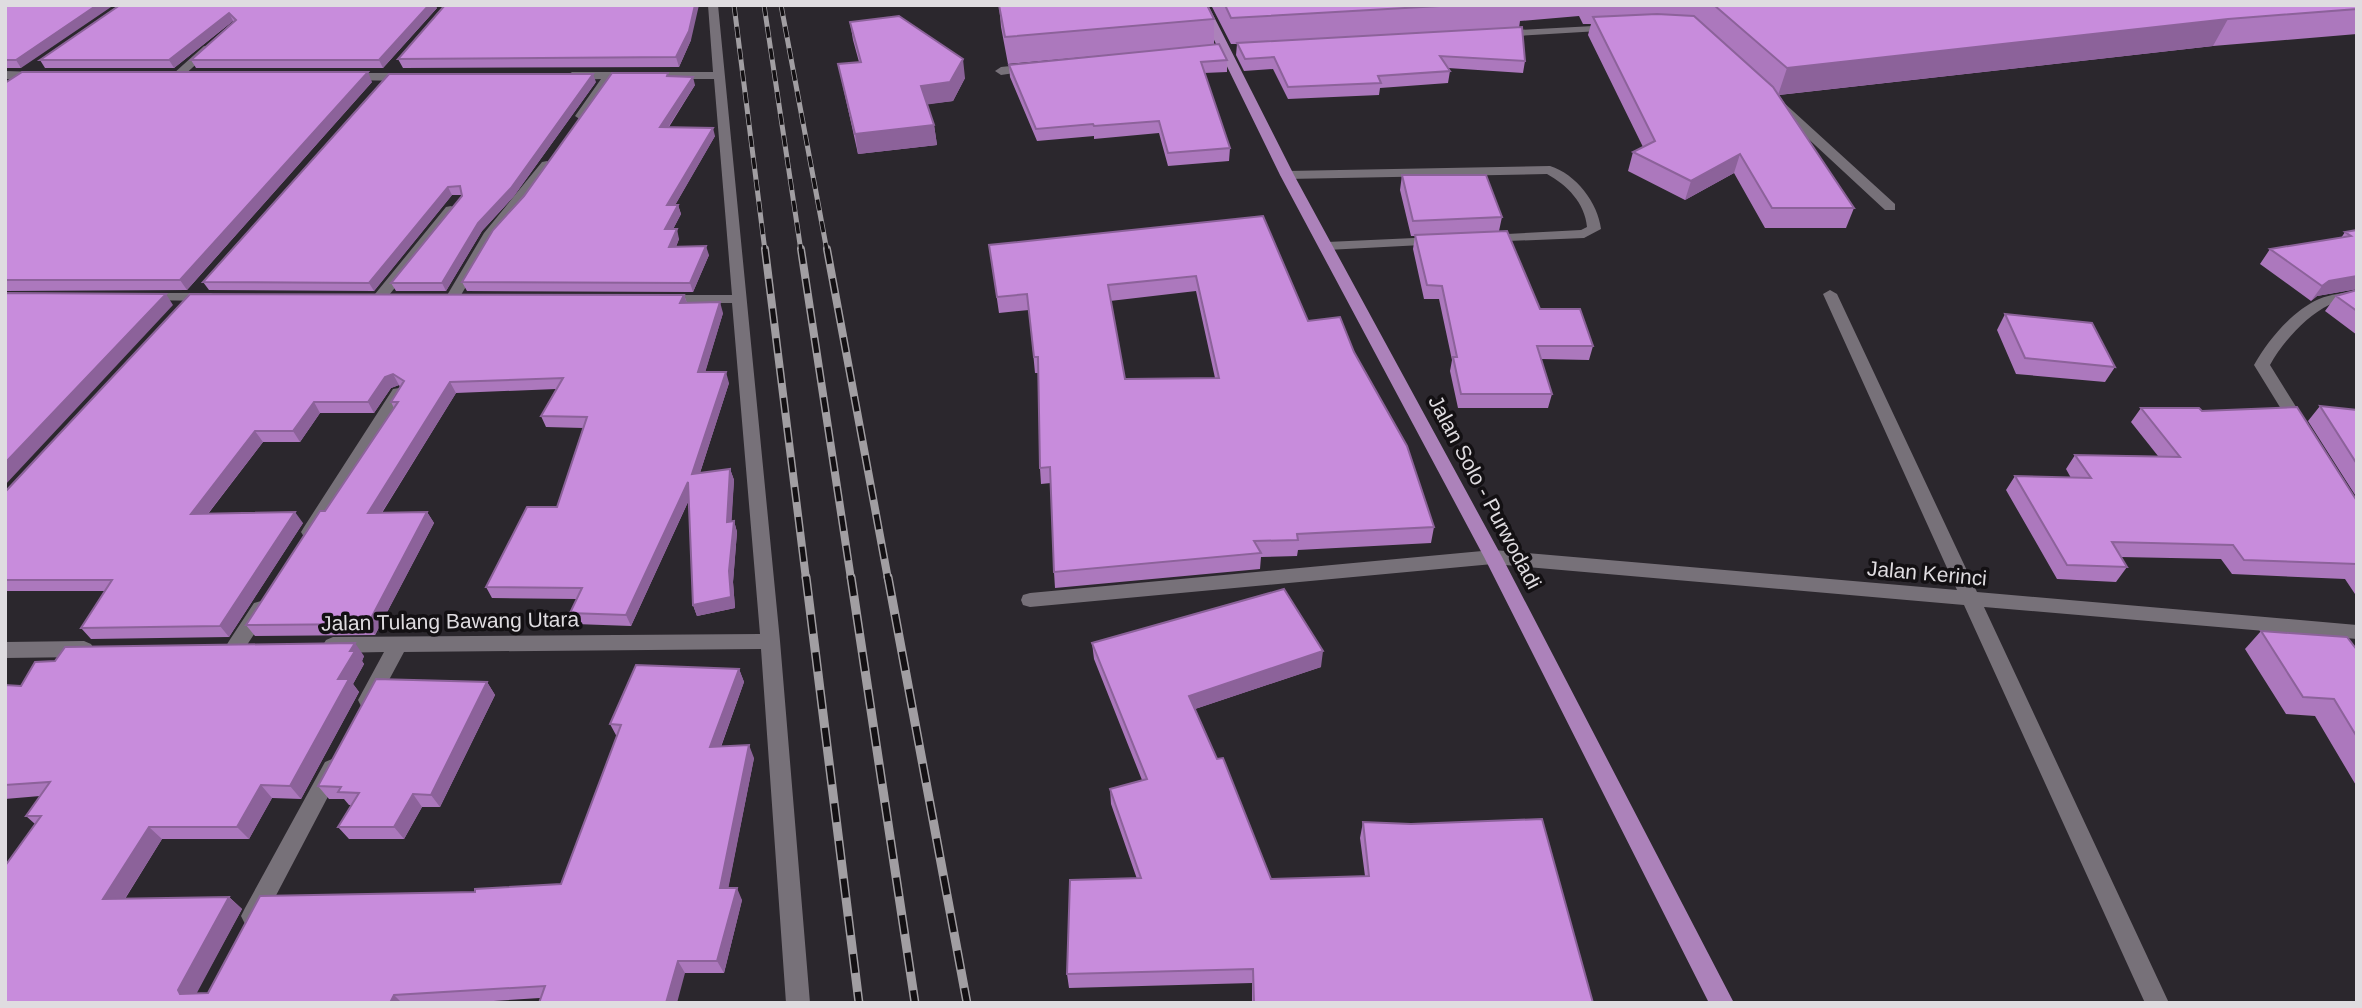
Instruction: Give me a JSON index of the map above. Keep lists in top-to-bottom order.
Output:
{
  "streets": {
    "main road": ["Jalan Solo - Purwodadi"],
    "street": ["Jalan Kerinci", "Jalan Tulang Bawang Utara"]
  },
  "crossings": [
    ["Jalan Solo - Purwodadi", "Jalan Kerinci"]
  ]
}
